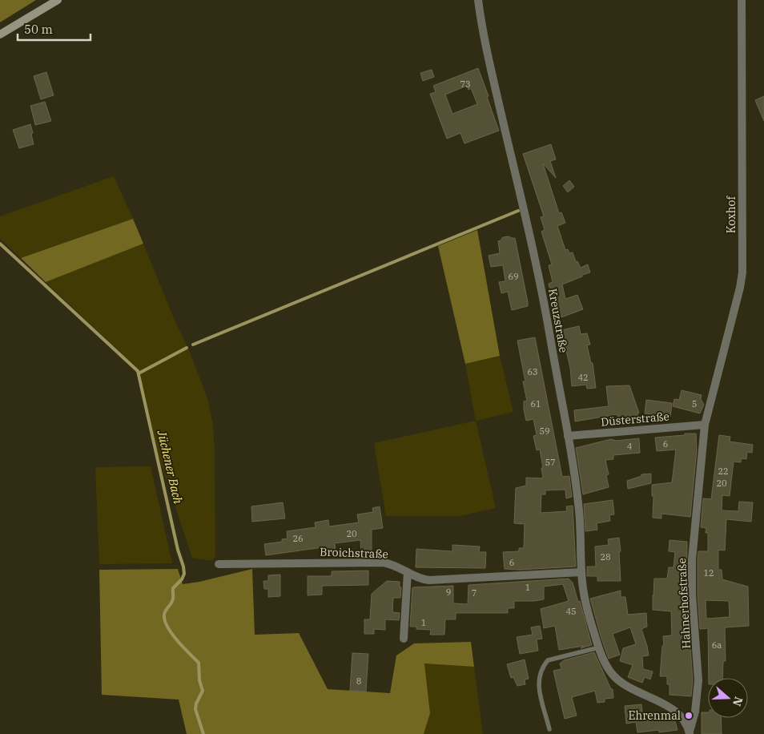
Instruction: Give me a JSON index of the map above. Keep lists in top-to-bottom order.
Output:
{
  "streets": {
    "street": [
      "Koxhof",
      "Kreuzstraße",
      "Düsterstraße",
      "Broichstraße",
      "Hahnerhofstraße"
    ]
  },
  "crossings": [
    ["Koxhof", "Düsterstraße"],
    ["Koxhof", "Hahnerhofstraße"],
    ["Kreuzstraße", "Düsterstraße"],
    ["Kreuzstraße", "Broichstraße"],
    ["Kreuzstraße", "Hahnerhofstraße"],
    ["Düsterstraße", "Hahnerhofstraße"]
  ],
  "water": ["Jüchener Bach"],
  "places": ["Ehrenmal"],
  "house_numbers": [
    "73",
    "69",
    "63",
    "42",
    "61",
    "5",
    "59",
    "6",
    "4",
    "57",
    "22",
    "20",
    "20",
    "26",
    "28",
    "6",
    "12",
    "1",
    "9",
    "7",
    "45",
    "1",
    "6a",
    "8"
  ],
  "scale_bar": "50 m",
  "north": "right"
}
